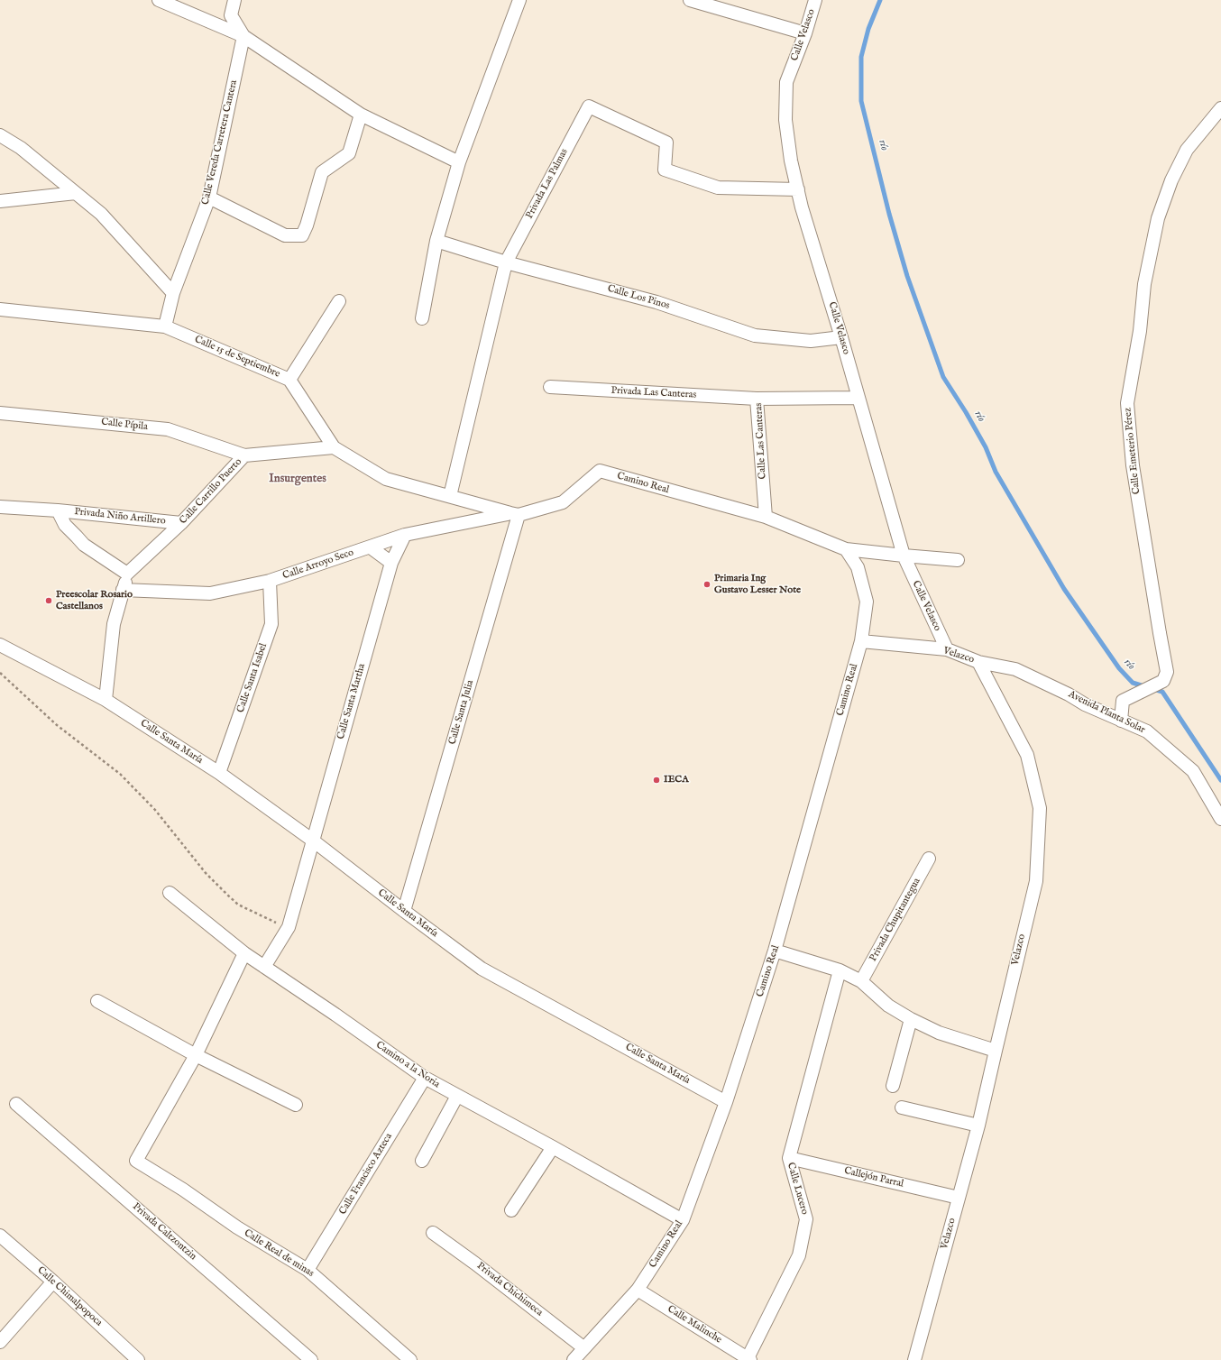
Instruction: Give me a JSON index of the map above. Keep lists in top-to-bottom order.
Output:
{
  "streets": {
    "street": [
      "Calle Velasco",
      "Calle Vereda Carretera Cantera",
      "Privada Las Palmas",
      "Calle Los Pinos",
      "Calle 15 de Septiembre",
      "Privada Las Canteras",
      "Calle Pípila",
      "Calle Las Canteras",
      "Calle Emeterio Pérez",
      "Camino Real",
      "Calle Carrillo Puerto",
      "Privada Niño Artillero",
      "Calle Arroyo Seco",
      "Velazco",
      "Calle Santa Isabel",
      "Calle Santa Martha",
      "Calle Santa Julia",
      "Avenida Planta Solar",
      "Calle Santa María",
      "Privada Chupitantegua",
      "Camino a la Noria",
      "Calle Francisco Azteca",
      "Callejón Parral",
      "Calle Lucero",
      "Privada Caltzontzin",
      "Calle Real de minas",
      "Privada Chichimeca",
      "Calle Chimalpopoca",
      "Calle Malinche"
    ]
  },
  "crossings": [
    ["Calle Velasco", "Privada Las Palmas"],
    ["Calle Velasco", "Calle Los Pinos"],
    ["Calle Velasco", "Calle Las Canteras"],
    ["Calle Velasco", "Camino Real"],
    ["Calle Velasco", "Velazco"],
    ["Calle Vereda Carretera Cantera", "Calle 15 de Septiembre"],
    ["Privada Las Palmas", "Calle Los Pinos"],
    ["Calle 15 de Septiembre", "Camino Real"],
    ["Calle 15 de Septiembre", "Calle Carrillo Puerto"],
    ["Calle 15 de Septiembre", "Calle Arroyo Seco"],
    ["Calle 15 de Septiembre", "Calle Santa Julia"],
    ["Privada Las Canteras", "Calle Las Canteras"],
    ["Calle Pípila", "Calle Carrillo Puerto"],
    ["Calle Las Canteras", "Camino Real"],
    ["Calle Emeterio Pérez", "Avenida Planta Solar"],
    ["Camino Real", "Calle Arroyo Seco"],
    ["Camino Real", "Velazco"],
    ["Camino Real", "Calle Santa Julia"],
    ["Camino Real", "Calle Santa María"],
    ["Camino Real", "Camino a la Noria"],
    ["Camino Real", "Privada Chichimeca"],
    ["Camino Real", "Calle Malinche"],
    ["Calle Carrillo Puerto", "Privada Niño Artillero"],
    ["Calle Arroyo Seco", "Calle Santa Isabel"],
    ["Calle Arroyo Seco", "Calle Santa Martha"],
    ["Calle Arroyo Seco", "Calle Santa Julia"],
    ["Velazco", "Avenida Planta Solar"],
    ["Velazco", "Callejón Parral"],
    ["Calle Santa Isabel", "Calle Santa María"],
    ["Calle Santa Martha", "Calle Santa María"],
    ["Calle Santa Martha", "Camino a la Noria"],
    ["Calle Santa Julia", "Calle Santa María"],
    ["Camino a la Noria", "Calle Francisco Azteca"],
    ["Calle Francisco Azteca", "Calle Real de minas"],
    ["Callejón Parral", "Calle Lucero"],
    ["Calle Lucero", "Calle Malinche"]
  ],
  "districts": ["Insurgentes"],
  "water": ["río"],
  "places": ["Primaria Ing Gustavo Lesser Note", "Preescolar Rosario Castellanos", "IECA"]
}
